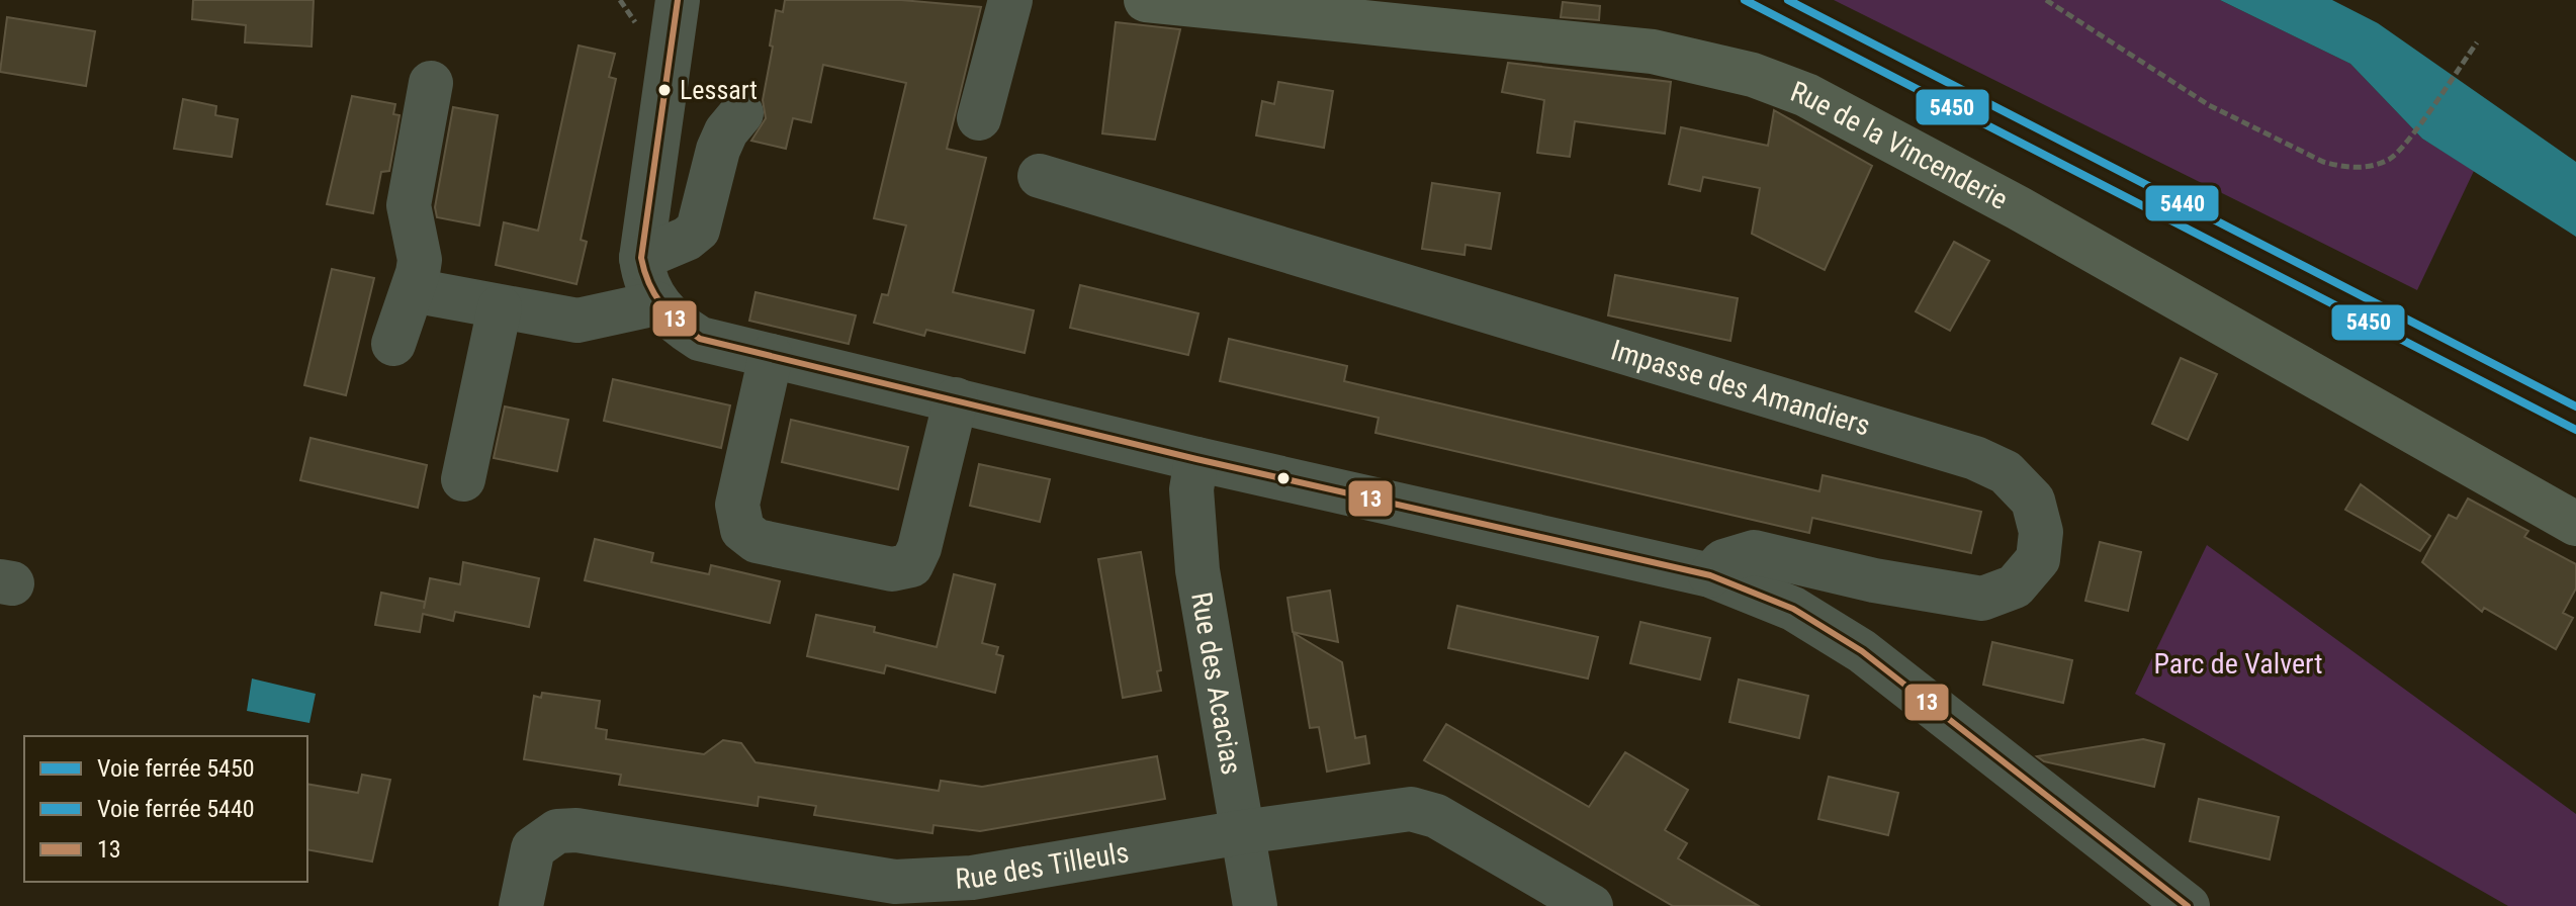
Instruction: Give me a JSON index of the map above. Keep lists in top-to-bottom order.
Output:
{
  "streets": {
    "main road": ["Rue de la Vincenderie"],
    "street": ["Impasse des Amandiers", "Rue des Acacias", "Rue des Tilleuls"]
  },
  "crossings": [
    ["Rue des Acacias", "Rue des Tilleuls"]
  ],
  "parks": ["Parc de Valvert"],
  "places": ["Lessart"],
  "lines": ["rail line 5450", "rail line 5440", "transit line 13"],
  "legend": ["Voie ferrée 5450", "Voie ferrée 5440", "13"]
}
